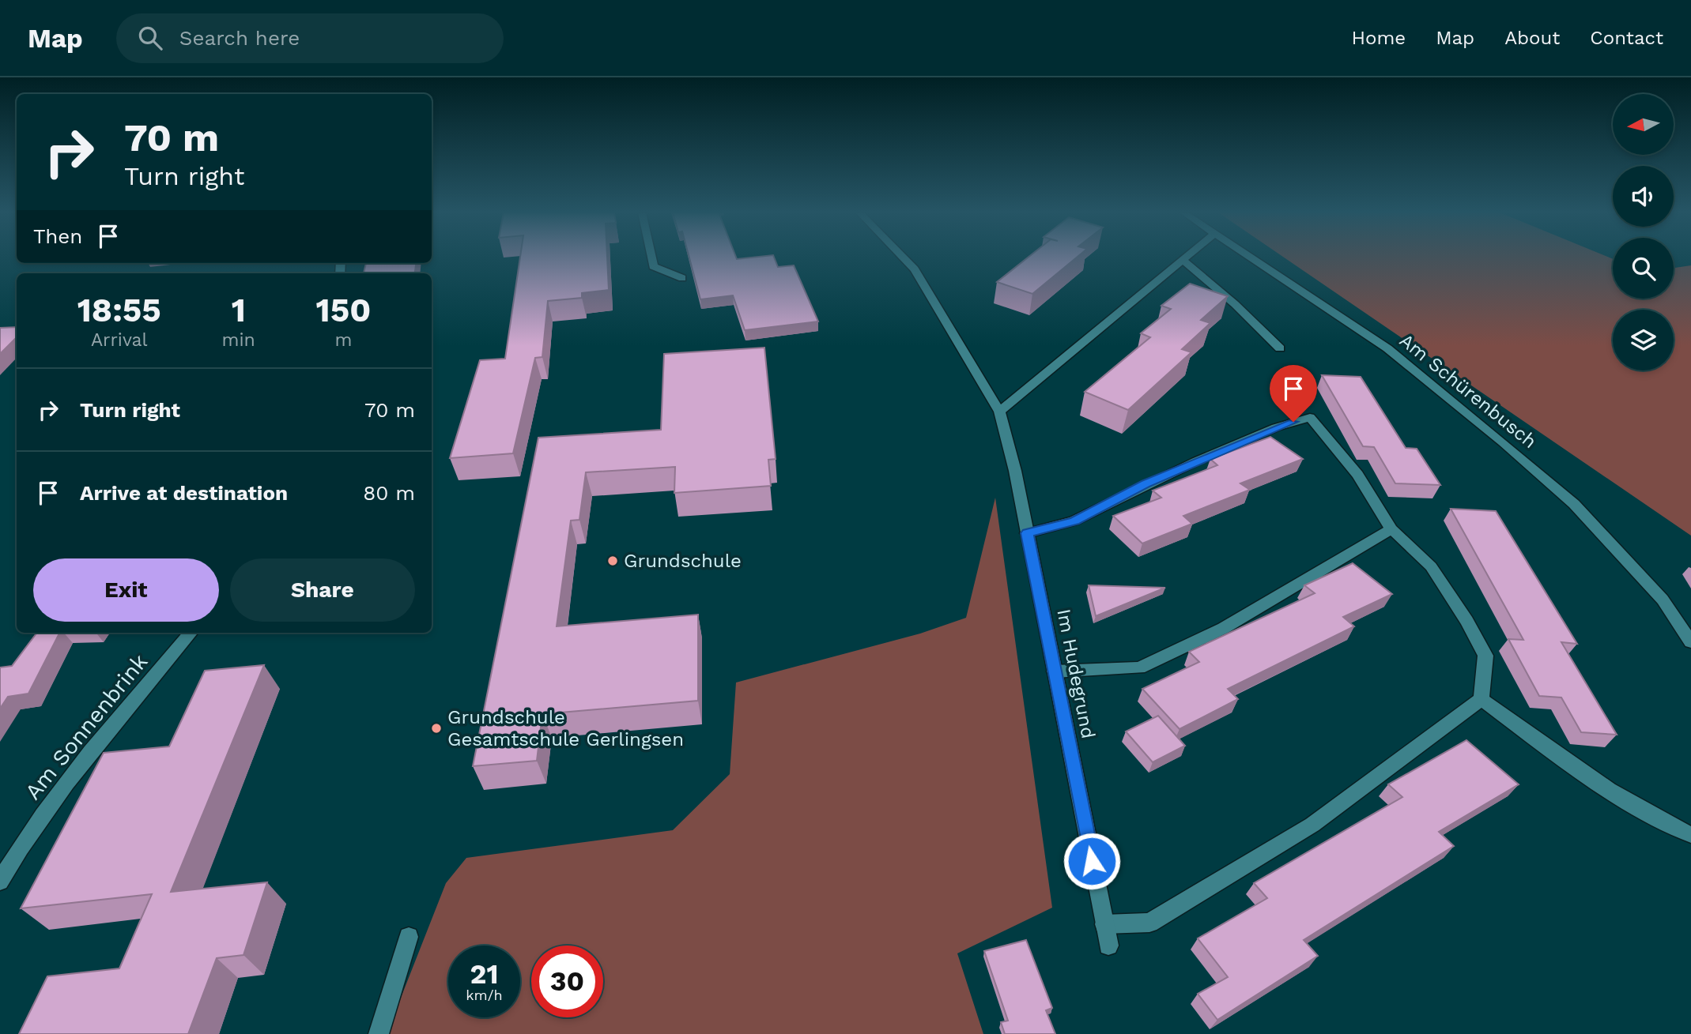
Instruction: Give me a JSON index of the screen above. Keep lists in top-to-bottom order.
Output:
{
  "streets": {
    "street": ["Am Schürenbusch", "Im Hudegrund", "Am Sonnenbrink"]
  },
  "places": ["Grundschule", "Grundschule Gesamtschule Gerlingsen"],
  "north": "left",
  "page": {
    "header": "Map",
    "search": "Search here",
    "nav": [
      "Home",
      "Map",
      "About",
      "Contact"
    ],
    "turn": ["70 m", "Turn right"],
    "then": "Then",
    "eta": [
      "18:55",
      "Arrival",
      "1",
      "min",
      "150",
      "m"
    ],
    "list": [
      {
        "name": "Turn right",
        "value": "70 m"
      },
      {
        "name": "Arrive at destination",
        "value": "80 m"
      }
    ],
    "buttons": ["Exit", "Share"],
    "speed": "21 km/h",
    "limit": "30"
  }
}
